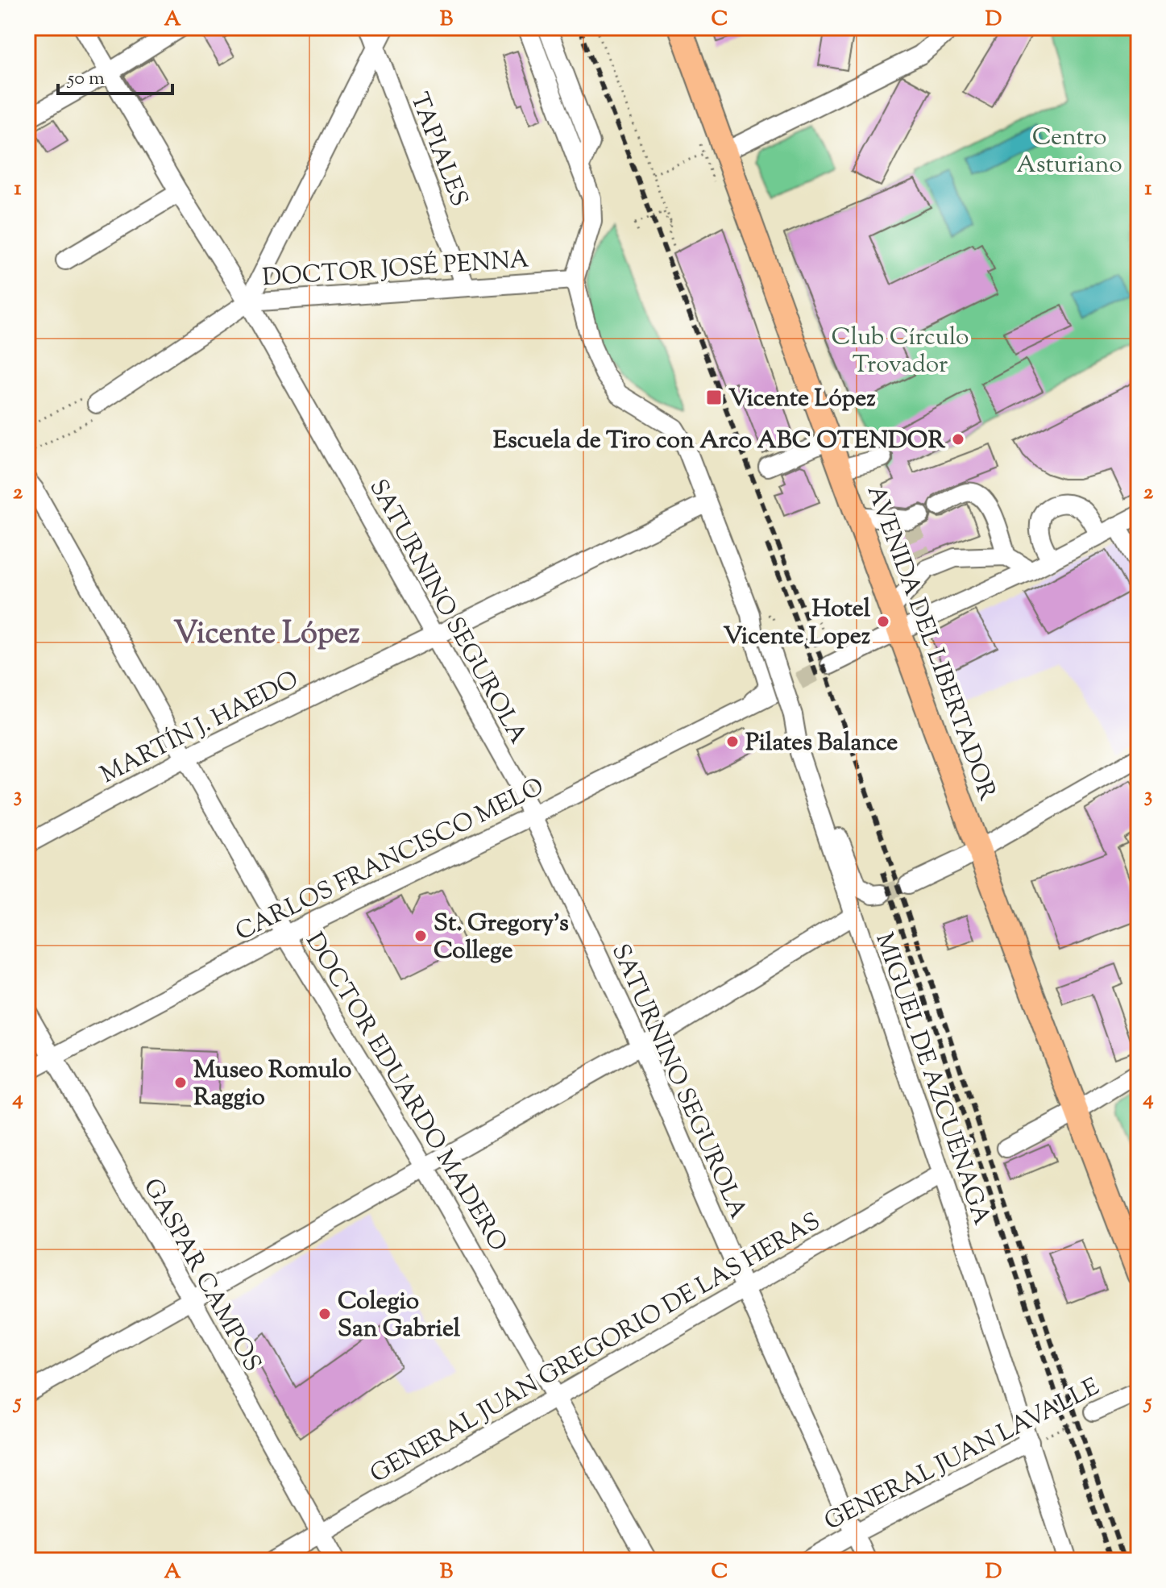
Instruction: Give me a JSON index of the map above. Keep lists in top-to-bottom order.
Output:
{
  "streets": {
    "main road": ["AVENIDA DEL LIBERTADOR"],
    "street": [
      "TAPIALES",
      "DOCTOR JOSÉ PENNA",
      "SATURNINO SEGUROLA",
      "MARTÍN J. HAEDO",
      "CARLOS FRANCISCO MELO",
      "MIGUEL DE AZCUÉNAGA",
      "DOCTOR EDUARDO MADERO",
      "GASPAR CAMPOS",
      "GENERAL JUAN GREGORIO DE LAS HERAS",
      "GENERAL JUAN LAVALLE"
    ]
  },
  "crossings": [
    ["TAPIALES", "DOCTOR JOSÉ PENNA"],
    ["DOCTOR JOSÉ PENNA", "SATURNINO SEGUROLA"],
    ["DOCTOR JOSÉ PENNA", "MIGUEL DE AZCUÉNAGA"],
    ["SATURNINO SEGUROLA", "MARTÍN J. HAEDO"],
    ["SATURNINO SEGUROLA", "CARLOS FRANCISCO MELO"],
    ["SATURNINO SEGUROLA", "GENERAL JUAN GREGORIO DE LAS HERAS"],
    ["SATURNINO SEGUROLA", "GENERAL JUAN LAVALLE"],
    ["MARTÍN J. HAEDO", "MIGUEL DE AZCUÉNAGA"],
    ["MARTÍN J. HAEDO", "DOCTOR EDUARDO MADERO"],
    ["CARLOS FRANCISCO MELO", "MIGUEL DE AZCUÉNAGA"],
    ["CARLOS FRANCISCO MELO", "DOCTOR EDUARDO MADERO"],
    ["CARLOS FRANCISCO MELO", "GASPAR CAMPOS"],
    ["MIGUEL DE AZCUÉNAGA", "GENERAL JUAN GREGORIO DE LAS HERAS"],
    ["MIGUEL DE AZCUÉNAGA", "GENERAL JUAN LAVALLE"],
    ["DOCTOR EDUARDO MADERO", "GENERAL JUAN GREGORIO DE LAS HERAS"],
    ["GASPAR CAMPOS", "GENERAL JUAN GREGORIO DE LAS HERAS"]
  ],
  "districts": ["Vicente López"],
  "parks": ["Centro Asturiano", "Club Círculo Trovador"],
  "places": {
    "transit": ["Vicente López"],
    "other": [
      "Escuela de Tiro con Arco ABC OTENDOR",
      "Hotel Vicente Lopez",
      "Pilates Balance",
      "St. Gregory's College",
      "Museo Romulo Raggio",
      "Colegio San Gabriel"
    ]
  },
  "scale_bar": "50 m",
  "grid": {
    "columns": [
      "A",
      "B",
      "C",
      "D"
    ],
    "rows": [
      "1",
      "2",
      "3",
      "4",
      "5"
    ]
  }
}
